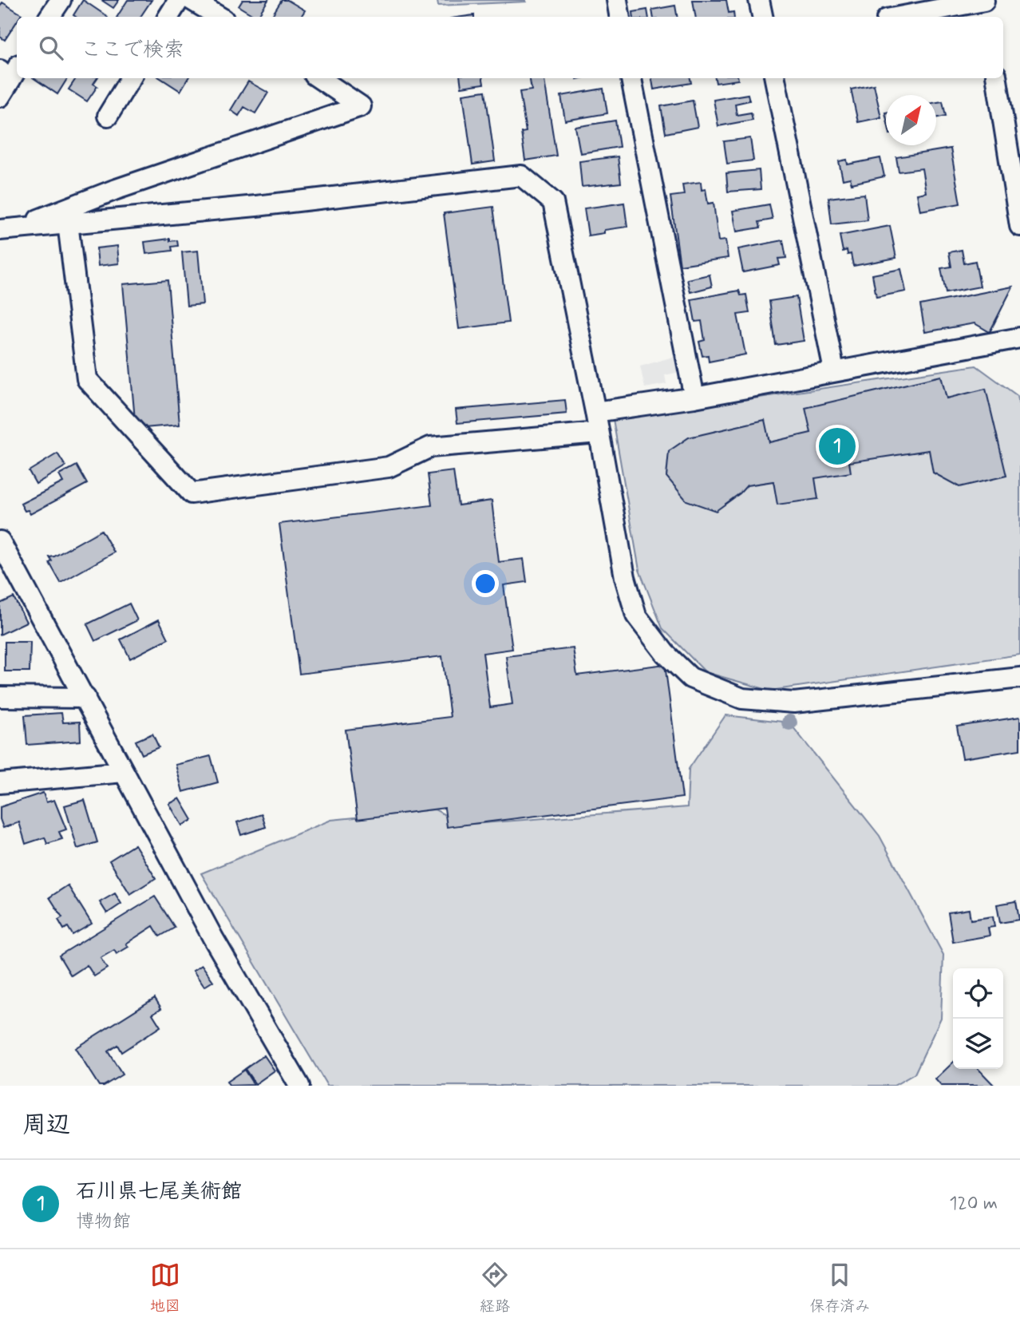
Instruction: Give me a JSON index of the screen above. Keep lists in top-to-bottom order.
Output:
{
  "north": "top right",
  "page": {
    "search": "ここで検索",
    "pins": "1",
    "heading": "周辺",
    "list": [
      {
        "mark": "1",
        "name": "石川県七尾美術館",
        "note": "博物館",
        "value": "120 m"
      }
    ],
    "nav": ["地図", "経路", "保存済み"]
  }
}
